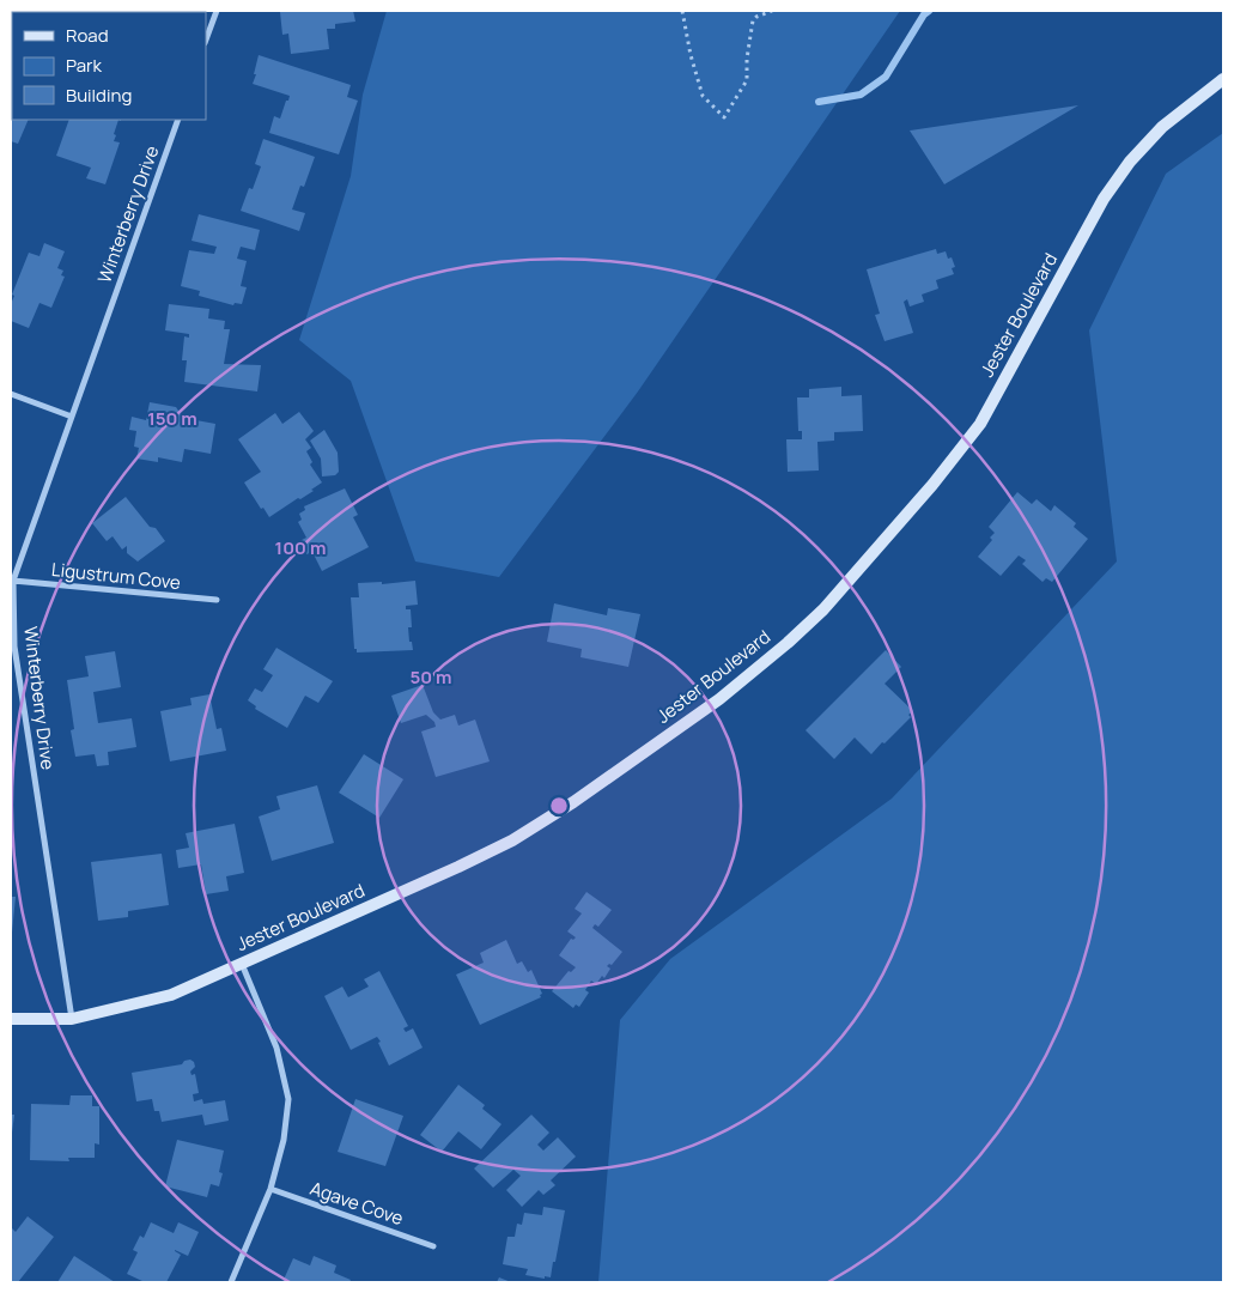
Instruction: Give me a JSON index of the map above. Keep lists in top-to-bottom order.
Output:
{
  "streets": {
    "street": [
      "Winterberry Drive",
      "Jester Boulevard",
      "Ligustrum Cove",
      "Agave Cove"
    ]
  },
  "crossings": [
    ["Winterberry Drive", "Jester Boulevard"],
    ["Winterberry Drive", "Ligustrum Cove"]
  ],
  "legend": ["Road", "Park", "Building"],
  "rings": ["150 m", "100 m", "50 m"]
}
